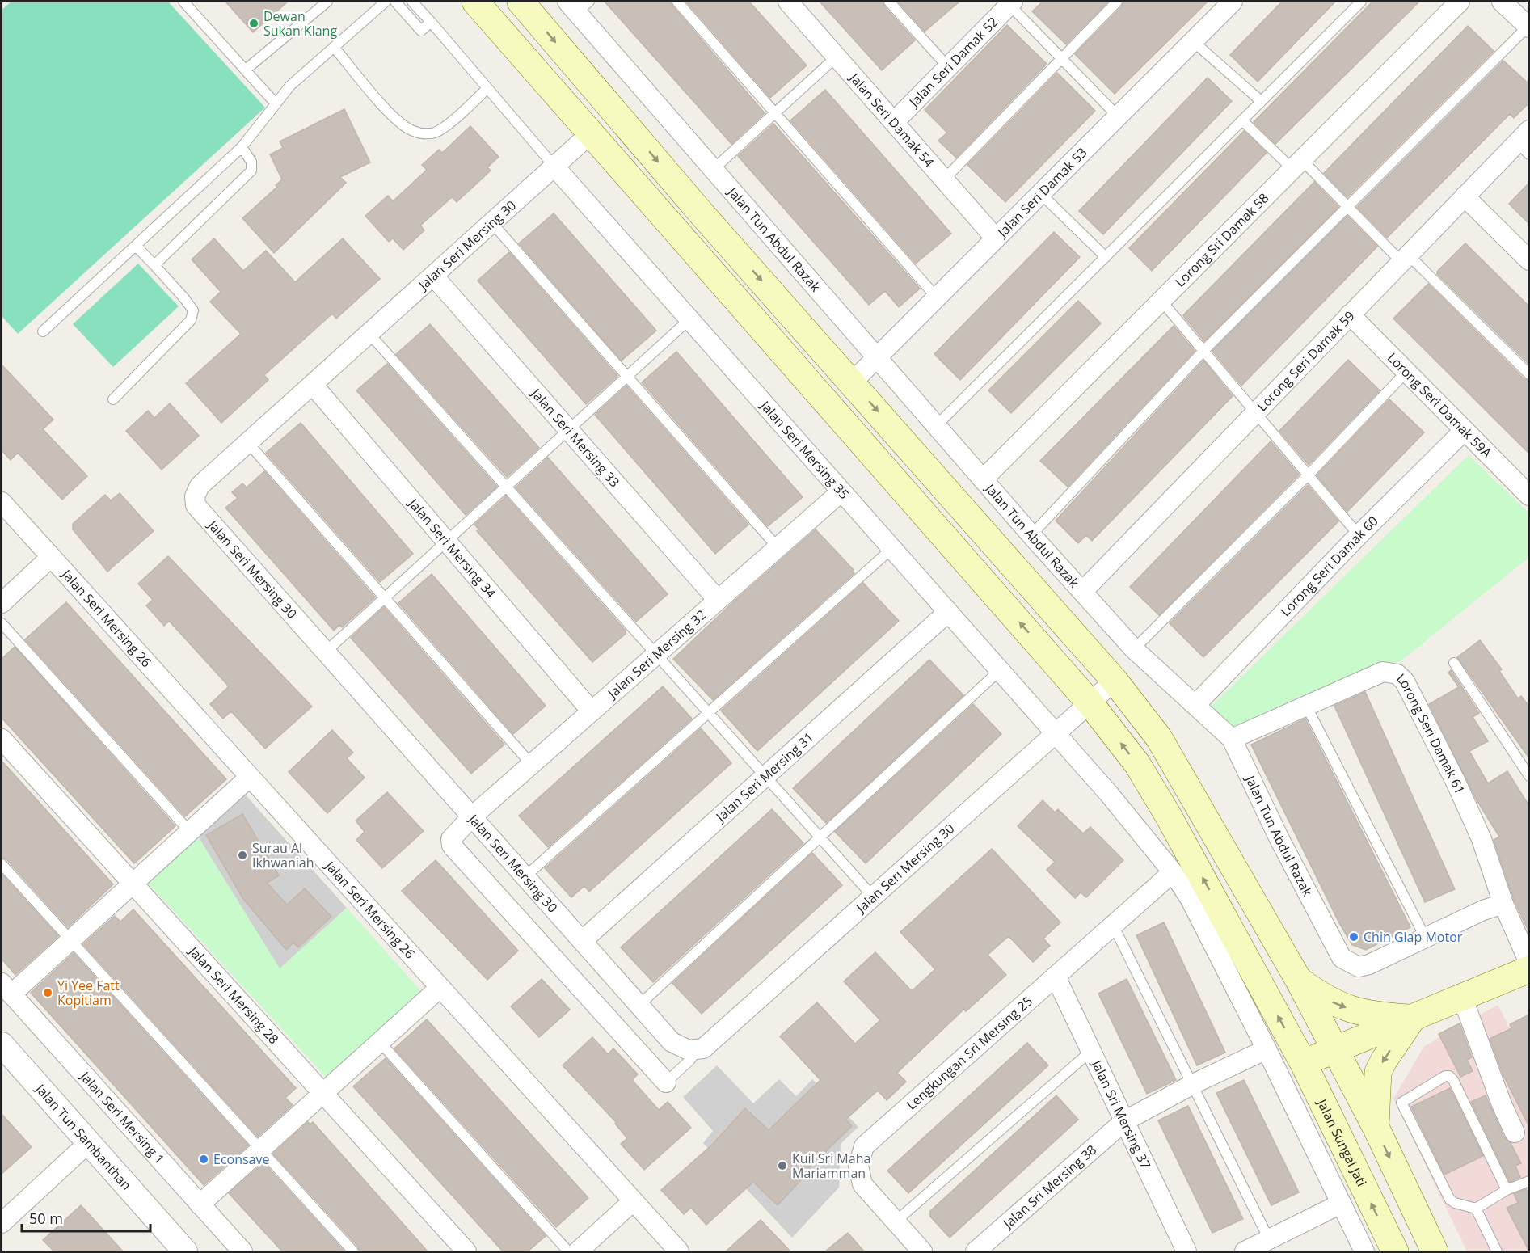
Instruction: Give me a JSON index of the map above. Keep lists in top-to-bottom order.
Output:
{
  "streets": {
    "main road": ["Jalan Sungai Jati"],
    "street": [
      "Jalan Seri Damak 52",
      "Jalan Seri Damak 54",
      "Jalan Seri Damak 53",
      "Jalan Tun Abdul Razak",
      "Lorong Sri Damak 58",
      "Jalan Seri Mersing 30",
      "Lorong Seri Damak 59",
      "Lorong Seri Damak 59A",
      "Jalan Seri Mersing 33",
      "Jalan Seri Mersing 35",
      "Jalan Seri Mersing 34",
      "Lorong Seri Damak 60",
      "Jalan Seri Mersing 26",
      "Jalan Seri Mersing 32",
      "Lorong Seri Damak 61",
      "Jalan Seri Mersing 31",
      "Jalan Seri Mersing 28",
      "Lengkungan Sri Mersing 25",
      "Jalan Sri Mersing 37",
      "Jalan Seri Mersing 1",
      "Jalan Tun Sambanthan",
      "Jalan Sri Mersing 38"
    ]
  },
  "crossings": [
    ["Jalan Seri Damak 52", "Jalan Seri Damak 54"],
    ["Jalan Seri Damak 54", "Jalan Seri Damak 53"],
    ["Jalan Seri Damak 53", "Jalan Tun Abdul Razak"],
    ["Jalan Tun Abdul Razak", "Lorong Sri Damak 58"],
    ["Jalan Tun Abdul Razak", "Lorong Seri Damak 59"],
    ["Jalan Tun Abdul Razak", "Lorong Seri Damak 60"],
    ["Jalan Tun Abdul Razak", "Lorong Seri Damak 61"],
    ["Jalan Seri Mersing 30", "Jalan Seri Mersing 33"],
    ["Jalan Seri Mersing 30", "Jalan Seri Mersing 35"],
    ["Jalan Seri Mersing 30", "Jalan Seri Mersing 34"],
    ["Jalan Seri Mersing 30", "Jalan Seri Mersing 32"],
    ["Jalan Seri Mersing 30", "Jalan Seri Mersing 31"],
    ["Lorong Seri Damak 59", "Lorong Seri Damak 59A"],
    ["Lorong Seri Damak 59A", "Lorong Seri Damak 60"],
    ["Jalan Seri Mersing 33", "Jalan Seri Mersing 32"],
    ["Jalan Seri Mersing 35", "Jalan Seri Mersing 32"],
    ["Jalan Seri Mersing 35", "Jalan Seri Mersing 31"],
    ["Jalan Seri Mersing 34", "Jalan Seri Mersing 32"],
    ["Lengkungan Sri Mersing 25", "Jalan Sri Mersing 37"],
    ["Jalan Sri Mersing 37", "Jalan Sri Mersing 38"]
  ],
  "places": [
    "Dewan Sukan Klang",
    "Surau Al Ikhwaniah",
    "Chin Giap Motor",
    "Yi Yee Fatt Kopitiam",
    "Econsave",
    "Kuil Sri Maha Mariamman"
  ],
  "scale_bar": "50 m"
}
